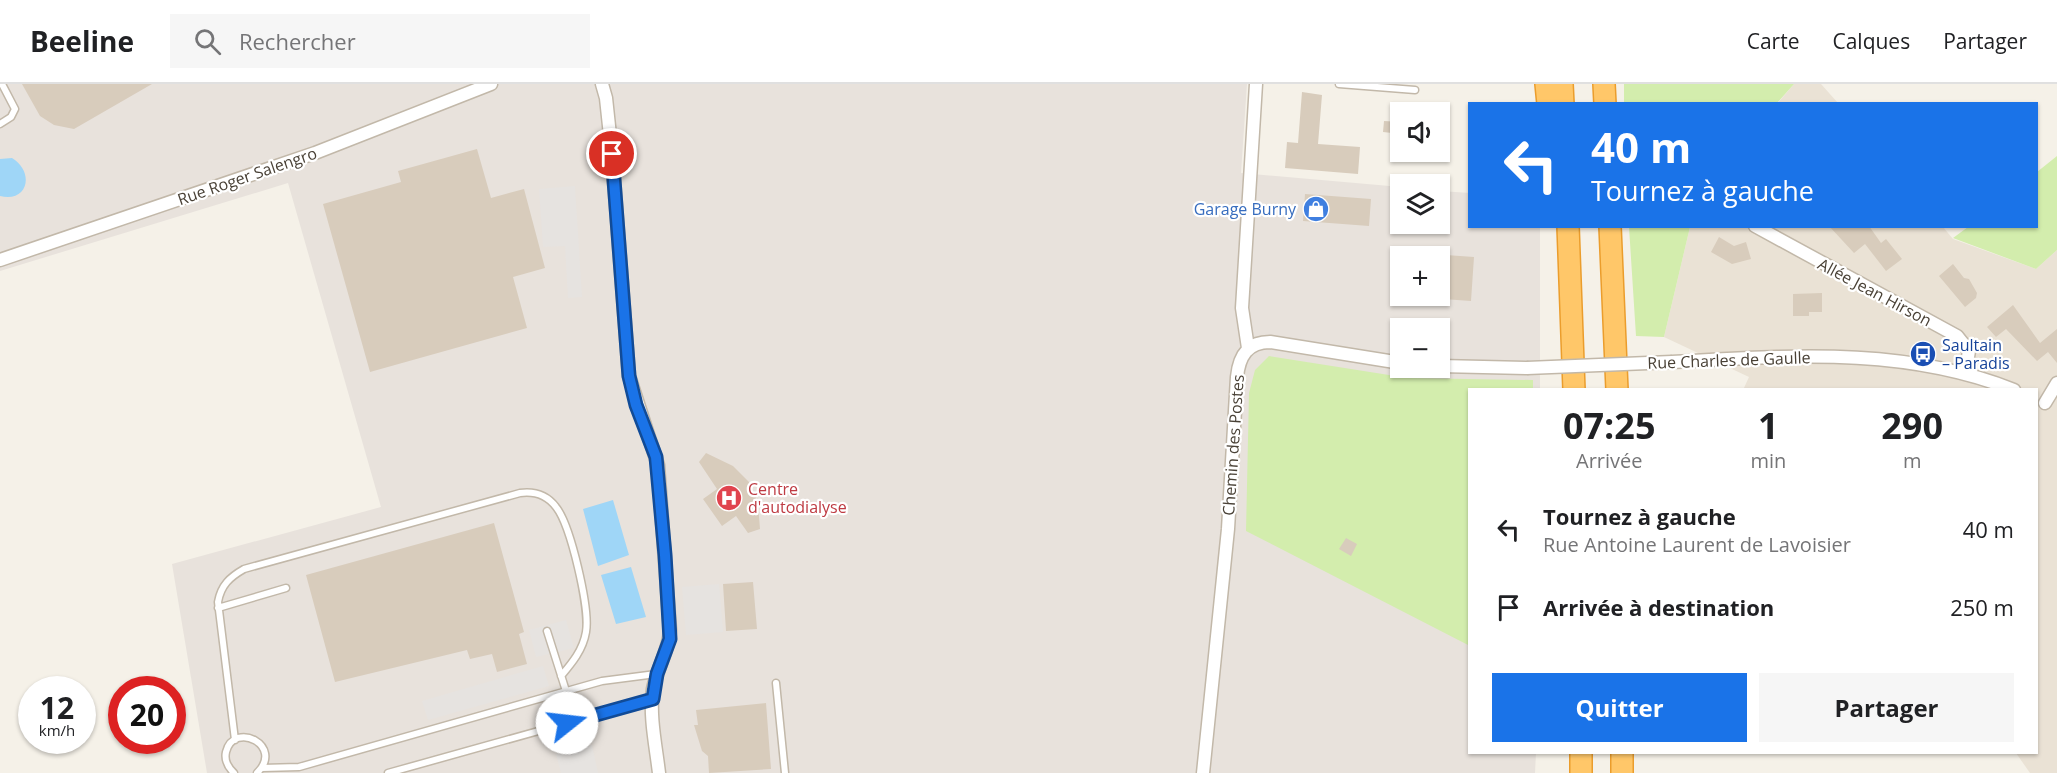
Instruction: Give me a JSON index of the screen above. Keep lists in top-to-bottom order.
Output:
{
  "streets": {
    "street": [
      "Rue Roger Salengro",
      "Allée Jean Hirson",
      "Rue Charles de Gaulle",
      "Chemin des Postes"
    ]
  },
  "crossings": [
    ["Allée Jean Hirson", "Rue Charles de Gaulle"]
  ],
  "places": {
    "shop": ["Garage Burny"],
    "bus stop": ["Saultain – Paradis"],
    "hospital": ["Centre d'autodialyse"]
  },
  "page": {
    "header": "Beeline",
    "search": "Rechercher",
    "nav": ["Carte", "Calques", "Partager"],
    "map_buttons": ["+", "−"],
    "turn": ["40 m", "Tournez à gauche"],
    "eta": [
      "07:25",
      "Arrivée",
      "1",
      "min",
      "290",
      "m"
    ],
    "list": [
      {
        "name": "Tournez à gauche",
        "note": "Rue Antoine Laurent de Lavoisier",
        "value": "40 m"
      },
      {
        "name": "Arrivée à destination",
        "value": "250 m"
      }
    ],
    "buttons": ["Quitter", "Partager"],
    "speed": "12 km/h",
    "limit": "20"
  }
}
